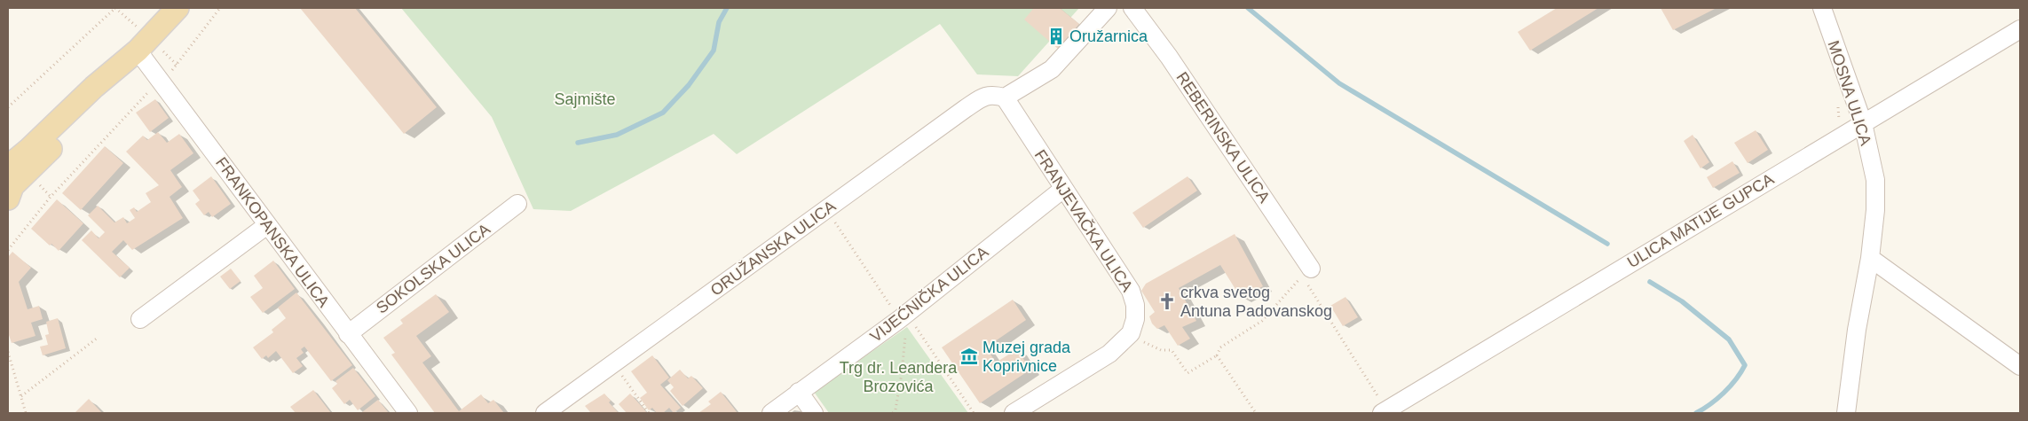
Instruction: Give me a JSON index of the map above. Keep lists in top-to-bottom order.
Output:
{
  "streets": {
    "street": [
      "MOSNA ULICA",
      "REBERINSKA ULICA",
      "FRANJEVAČKA ULICA",
      "ULICA MATIJE GUPCA",
      "FRANKOPANSKA ULICA",
      "ORUŽANSKA ULICA",
      "SOKOLSKA ULICA",
      "VIJEĆNIČKA ULICA"
    ]
  },
  "crossings": [
    ["MOSNA ULICA", "ULICA MATIJE GUPCA"],
    ["FRANJEVAČKA ULICA", "ORUŽANSKA ULICA"],
    ["FRANJEVAČKA ULICA", "VIJEĆNIČKA ULICA"],
    ["FRANKOPANSKA ULICA", "SOKOLSKA ULICA"]
  ],
  "parks": ["Sajmište", "Trg dr. Leandera Brozovića"],
  "places": {
    "building": ["Oružarnica"],
    "church": ["crkva svetog Antuna Padovanskog"],
    "museum": ["Muzej grada Koprivnice"]
  }
}
